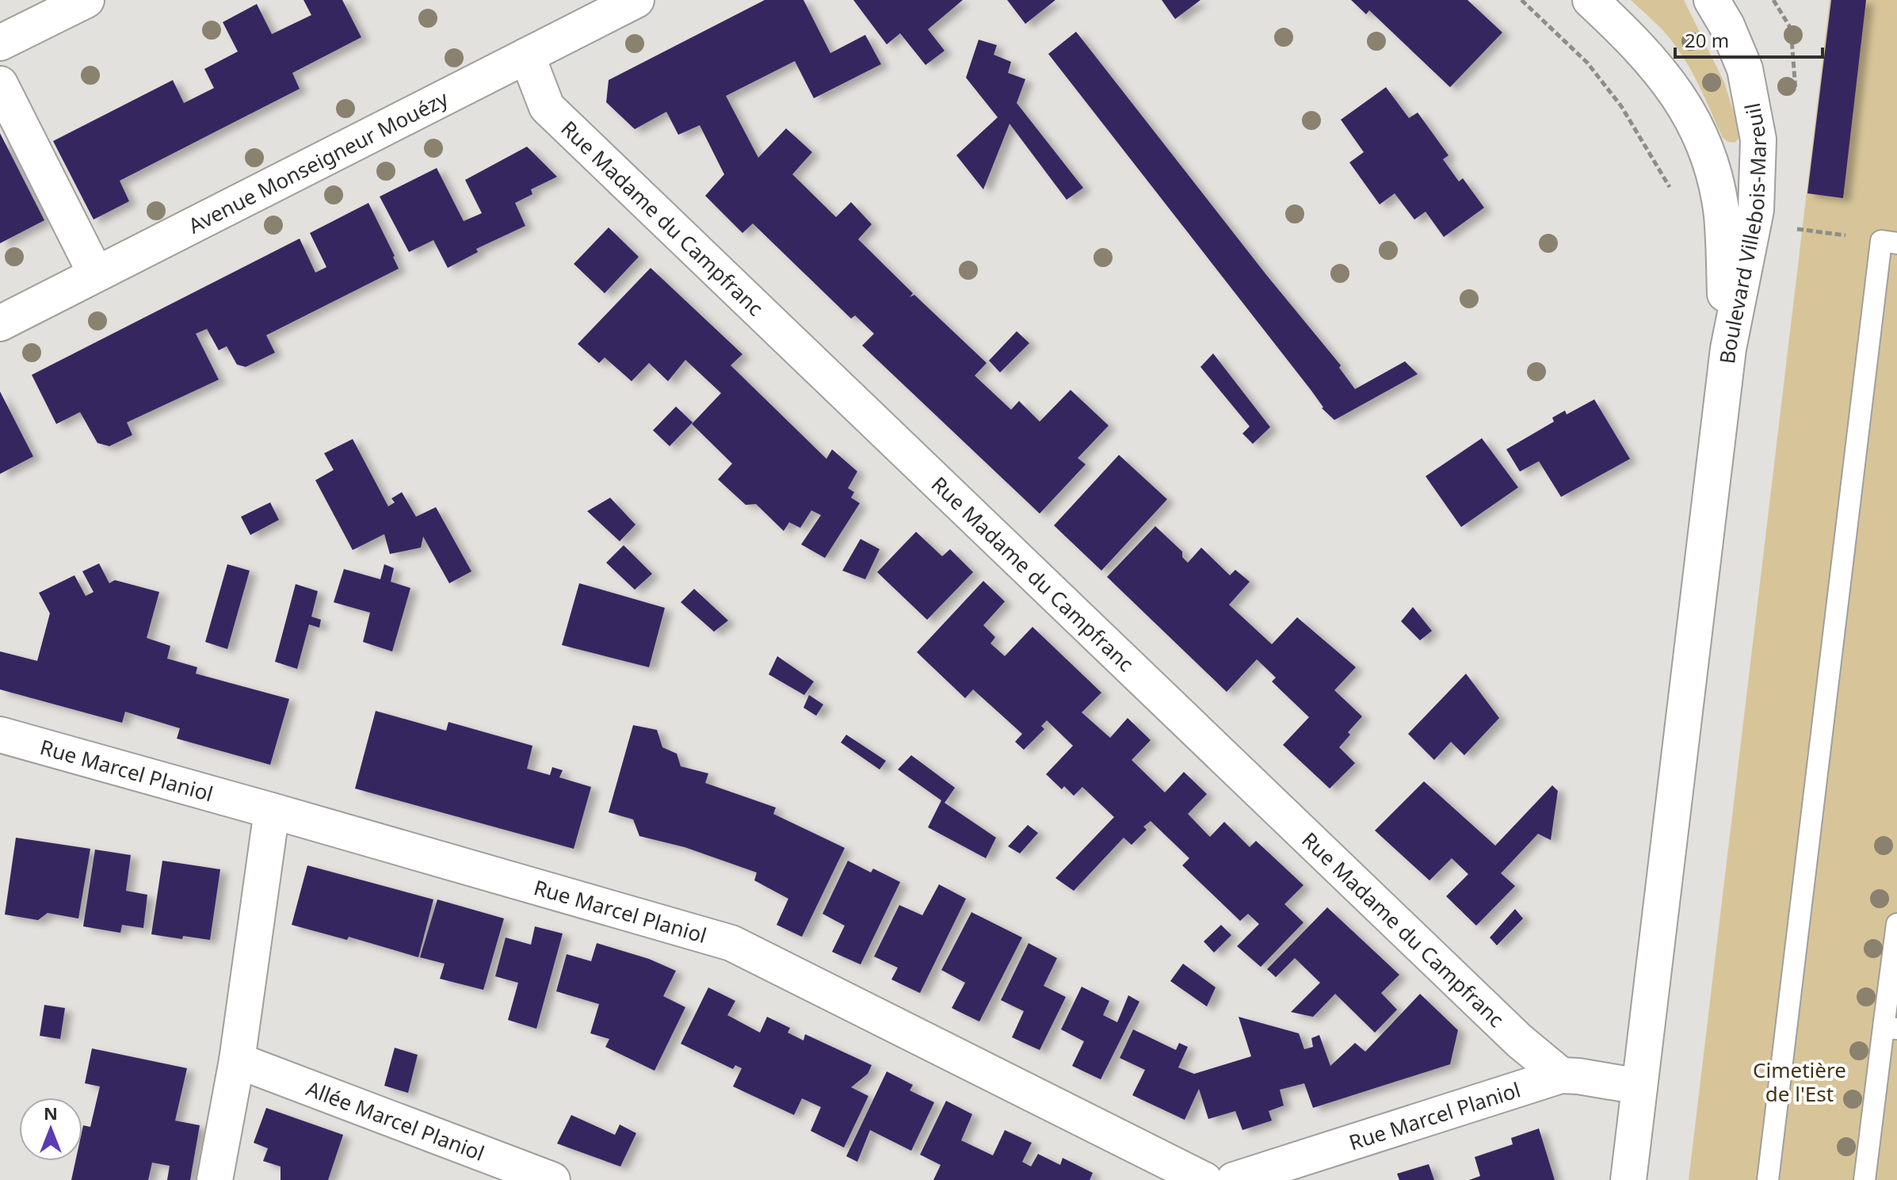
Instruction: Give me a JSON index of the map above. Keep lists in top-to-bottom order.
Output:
{
  "streets": {
    "street": [
      "Avenue Monseigneur Mouézy",
      "Boulevard Villebois-Mareuil",
      "Rue Madame du Campfranc",
      "Rue Marcel Planiol",
      "Allée Marcel Planiol"
    ]
  },
  "crossings": [
    ["Avenue Monseigneur Mouézy", "Rue Madame du Campfranc"],
    ["Rue Madame du Campfranc", "Rue Marcel Planiol"]
  ],
  "parks": ["Cimetière de l'Est"],
  "scale_bar": "20 m",
  "north": "top"
}
